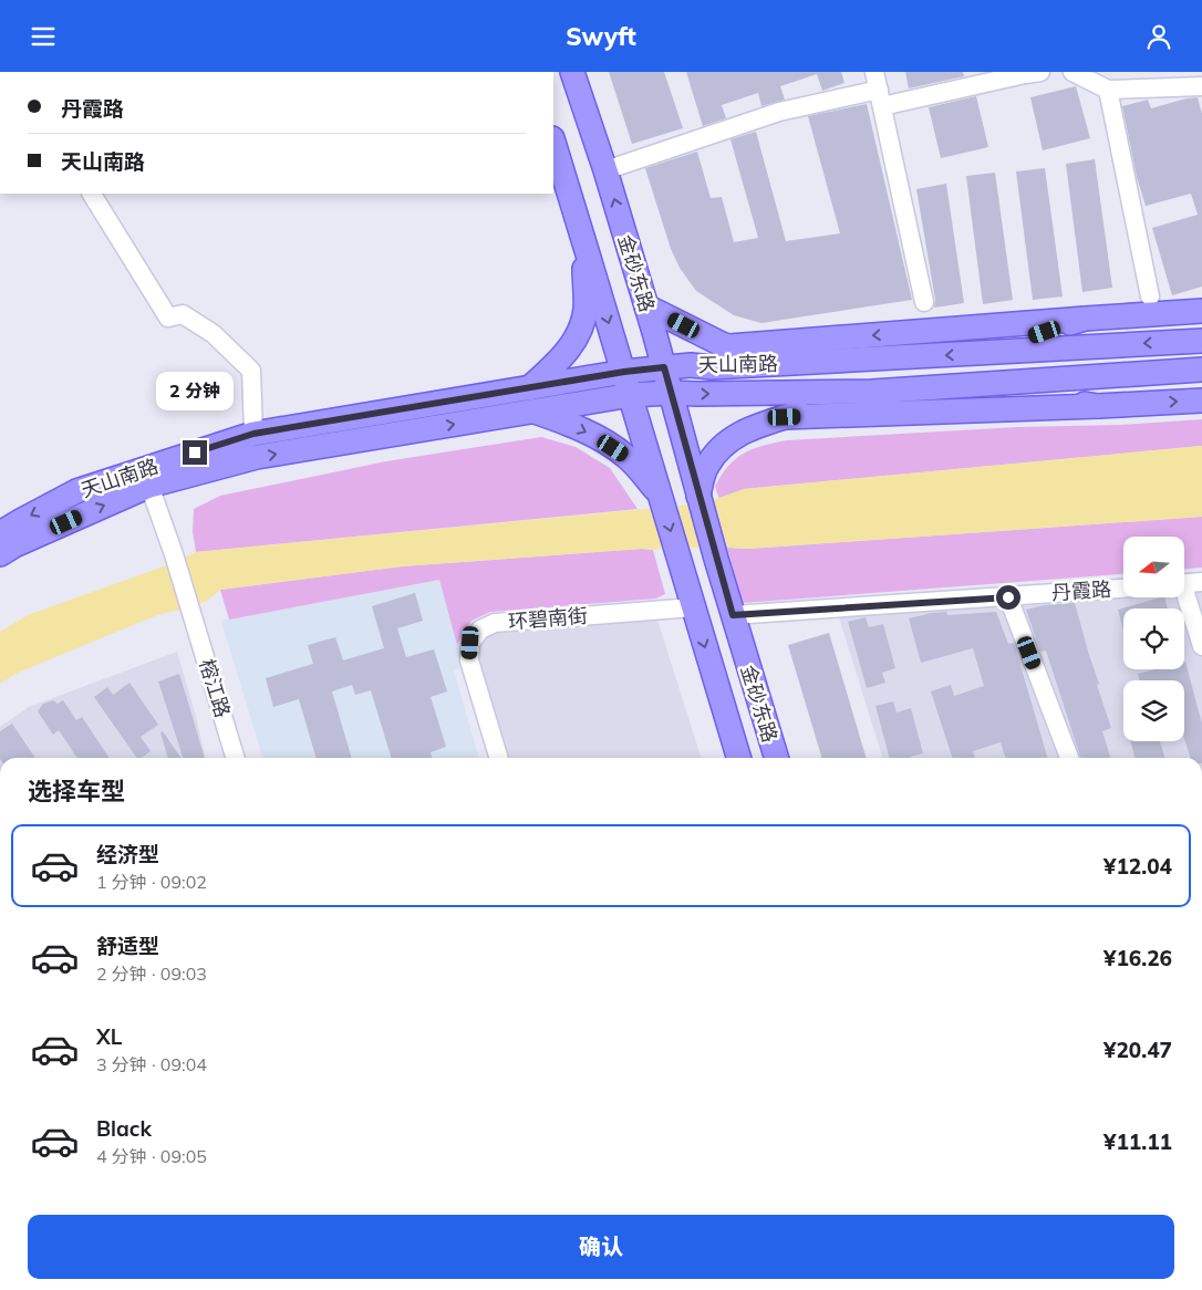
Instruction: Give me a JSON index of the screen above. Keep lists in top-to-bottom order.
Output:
{
  "streets": {
    "main road": ["金砂东路", "天山南路"],
    "street": ["丹霞路", "环碧南街", "榕江路"]
  },
  "crossings": [
    ["金砂东路", "天山南路"],
    ["金砂东路", "丹霞路"],
    ["金砂东路", "环碧南街"],
    ["天山南路", "榕江路"]
  ],
  "north": "left",
  "page": {
    "header": "Swyft",
    "banner": ["丹霞路", "天山南路"],
    "bubble": "2 分钟",
    "heading": "选择车型",
    "list": [
      {
        "name": "经济型",
        "note": "1 分钟 · 09:02",
        "value": "¥12.04"
      },
      {
        "name": "舒适型",
        "note": "2 分钟 · 09:03",
        "value": "¥16.26"
      },
      {
        "name": "XL",
        "note": "3 分钟 · 09:04",
        "value": "¥20.47"
      },
      {
        "name": "Black",
        "note": "4 分钟 · 09:05",
        "value": "¥11.11"
      }
    ],
    "buttons": "确认"
  }
}
